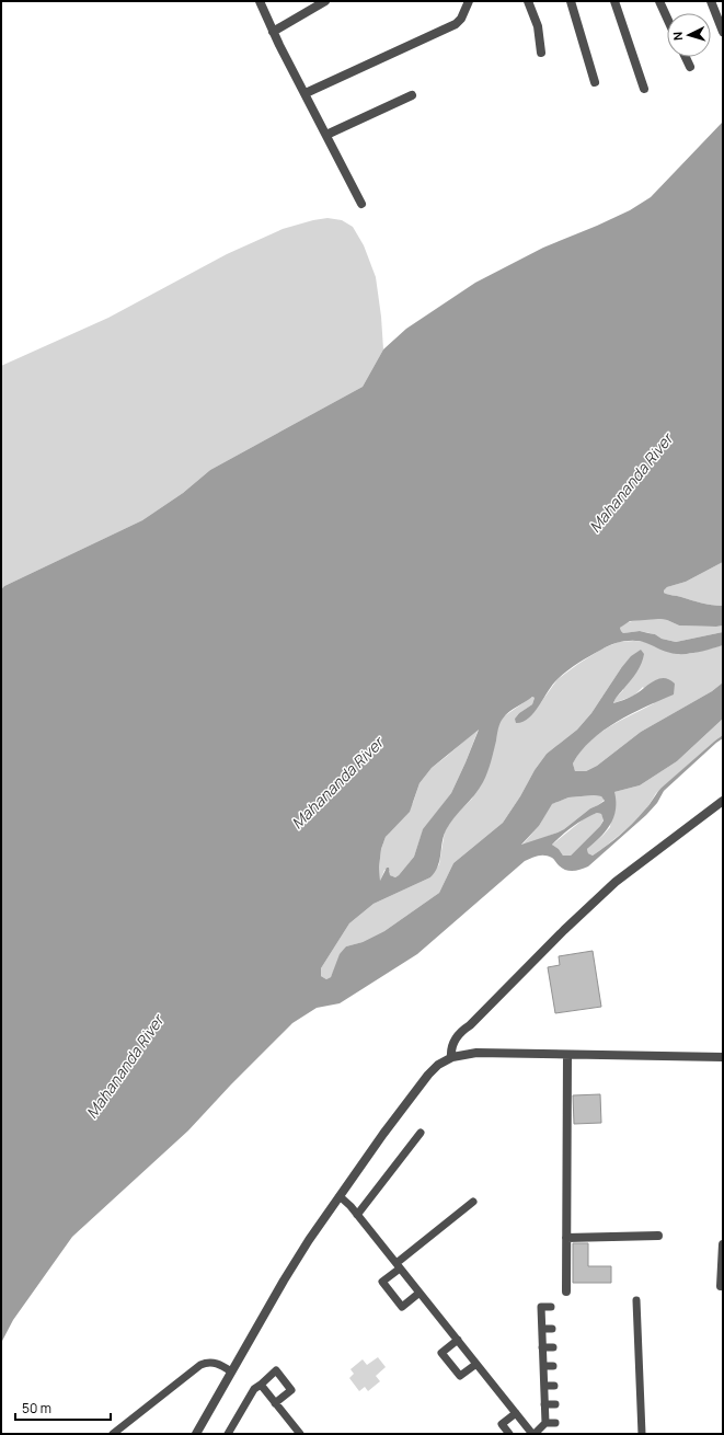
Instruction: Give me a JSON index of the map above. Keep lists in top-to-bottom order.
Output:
{
  "water": ["Mahananda River"],
  "scale_bar": "50 m",
  "north": "left"
}
